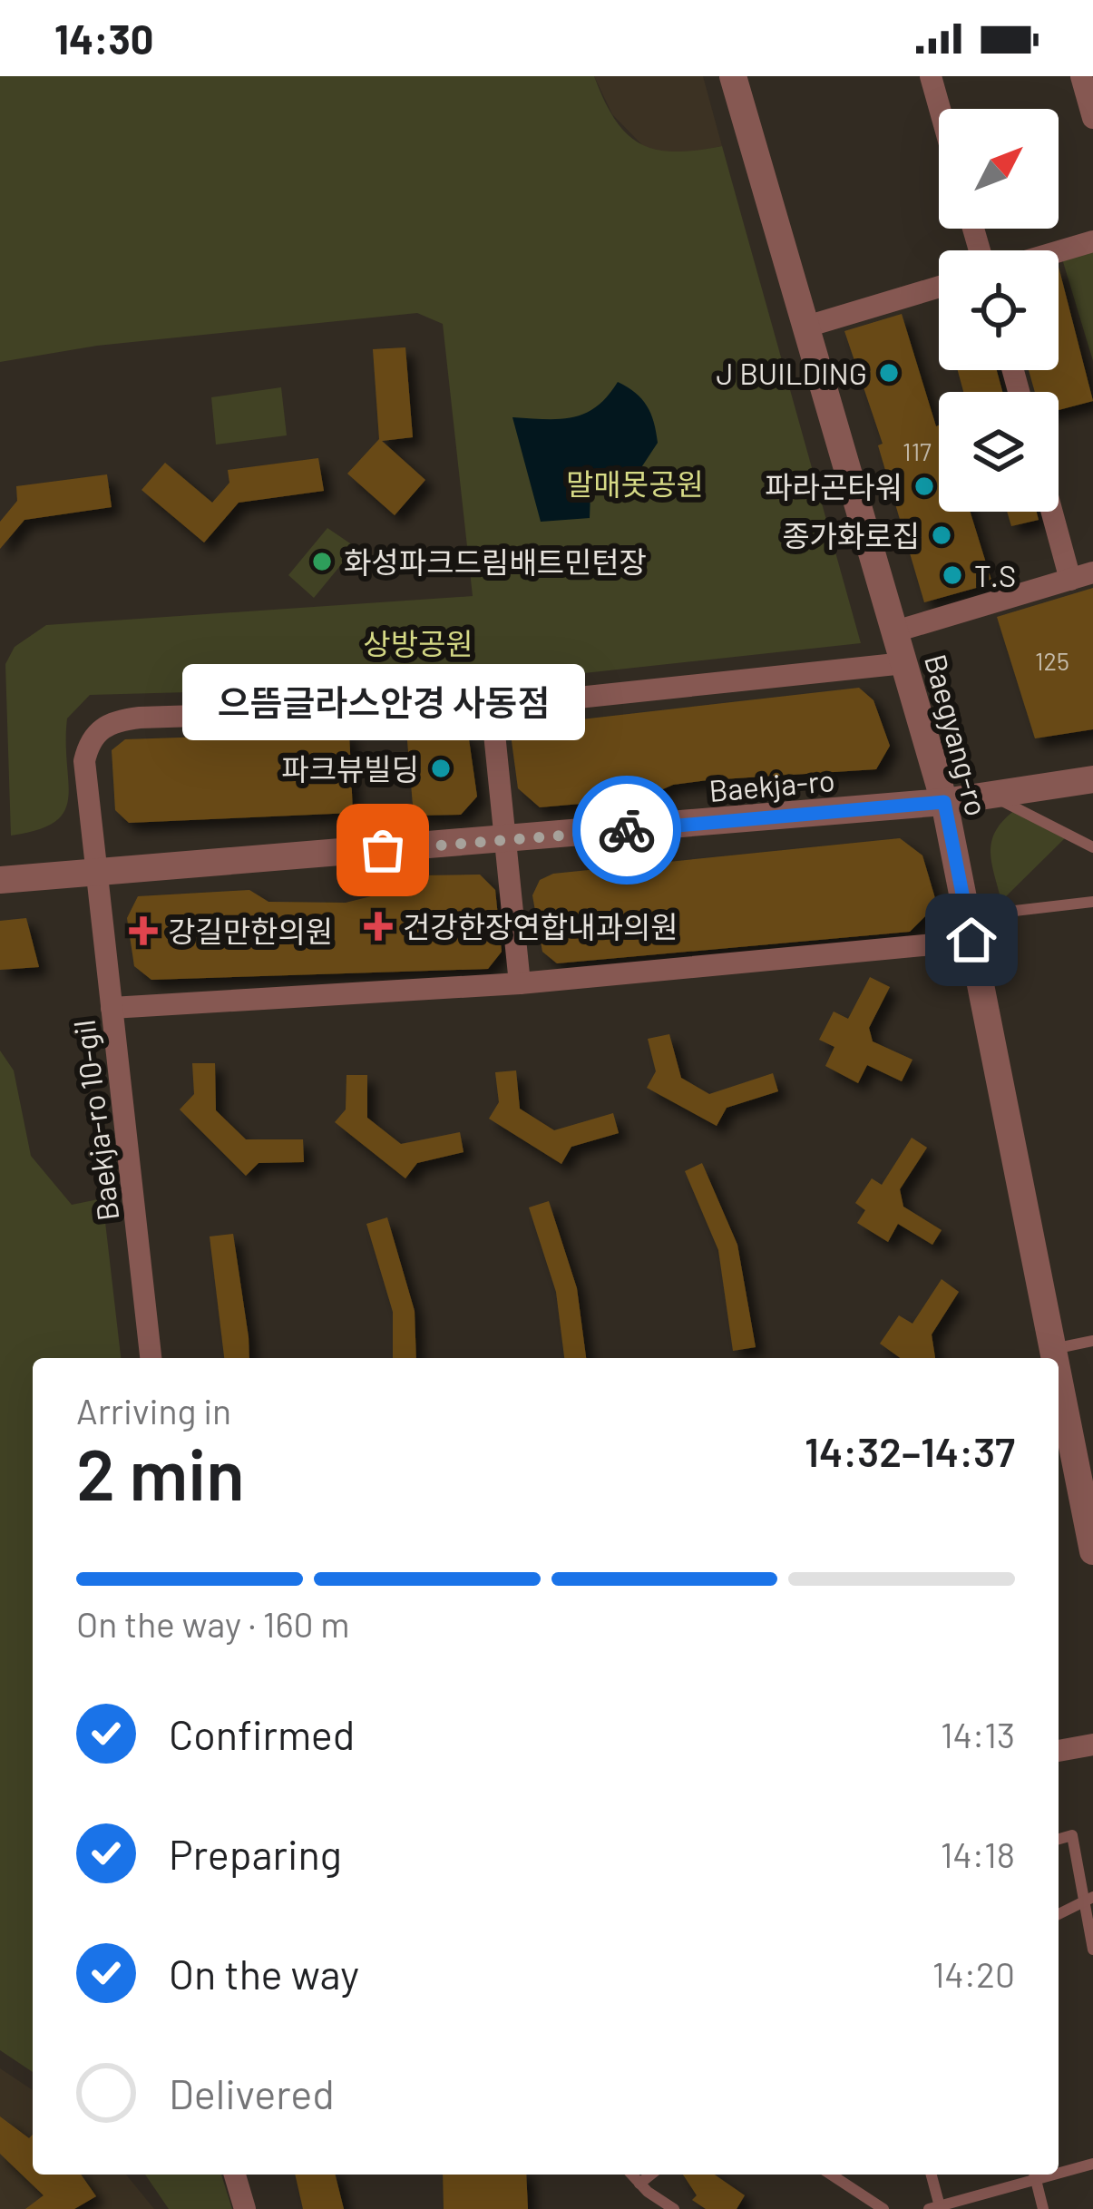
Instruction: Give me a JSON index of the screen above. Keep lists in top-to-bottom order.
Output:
{
  "streets": {
    "street": ["Baegyang-ro", "Baekja-ro", "Baekja-ro 10-gil"]
  },
  "crossings": [
    ["Baegyang-ro", "Baekja-ro"],
    ["Baekja-ro", "Baekja-ro 10-gil"]
  ],
  "parks": ["말매못공원", "상방공원"],
  "places": {
    "other": [
      "J BUILDING",
      "파라곤타워",
      "종가화로집",
      "화성파크드림배트민턴장",
      "T.S",
      "파크뷰빌딩",
      "으뜸글라스안경 사동점"
    ],
    "health": ["건강한장연합내과의원", "강길만한의원"]
  },
  "house_numbers": ["117", "125"],
  "north": "top right",
  "page": {
    "status": "14:30",
    "bubble": "으뜸글라스안경 사동점",
    "heading": ["2 min", "Arriving in", "14:32–14:37"],
    "bar": "On the way · 160 m",
    "list": [
      ["Confirmed", "14:13"],
      ["Preparing", "14:18"],
      ["On the way", "14:20"],
      "Delivered"
    ]
  }
}
